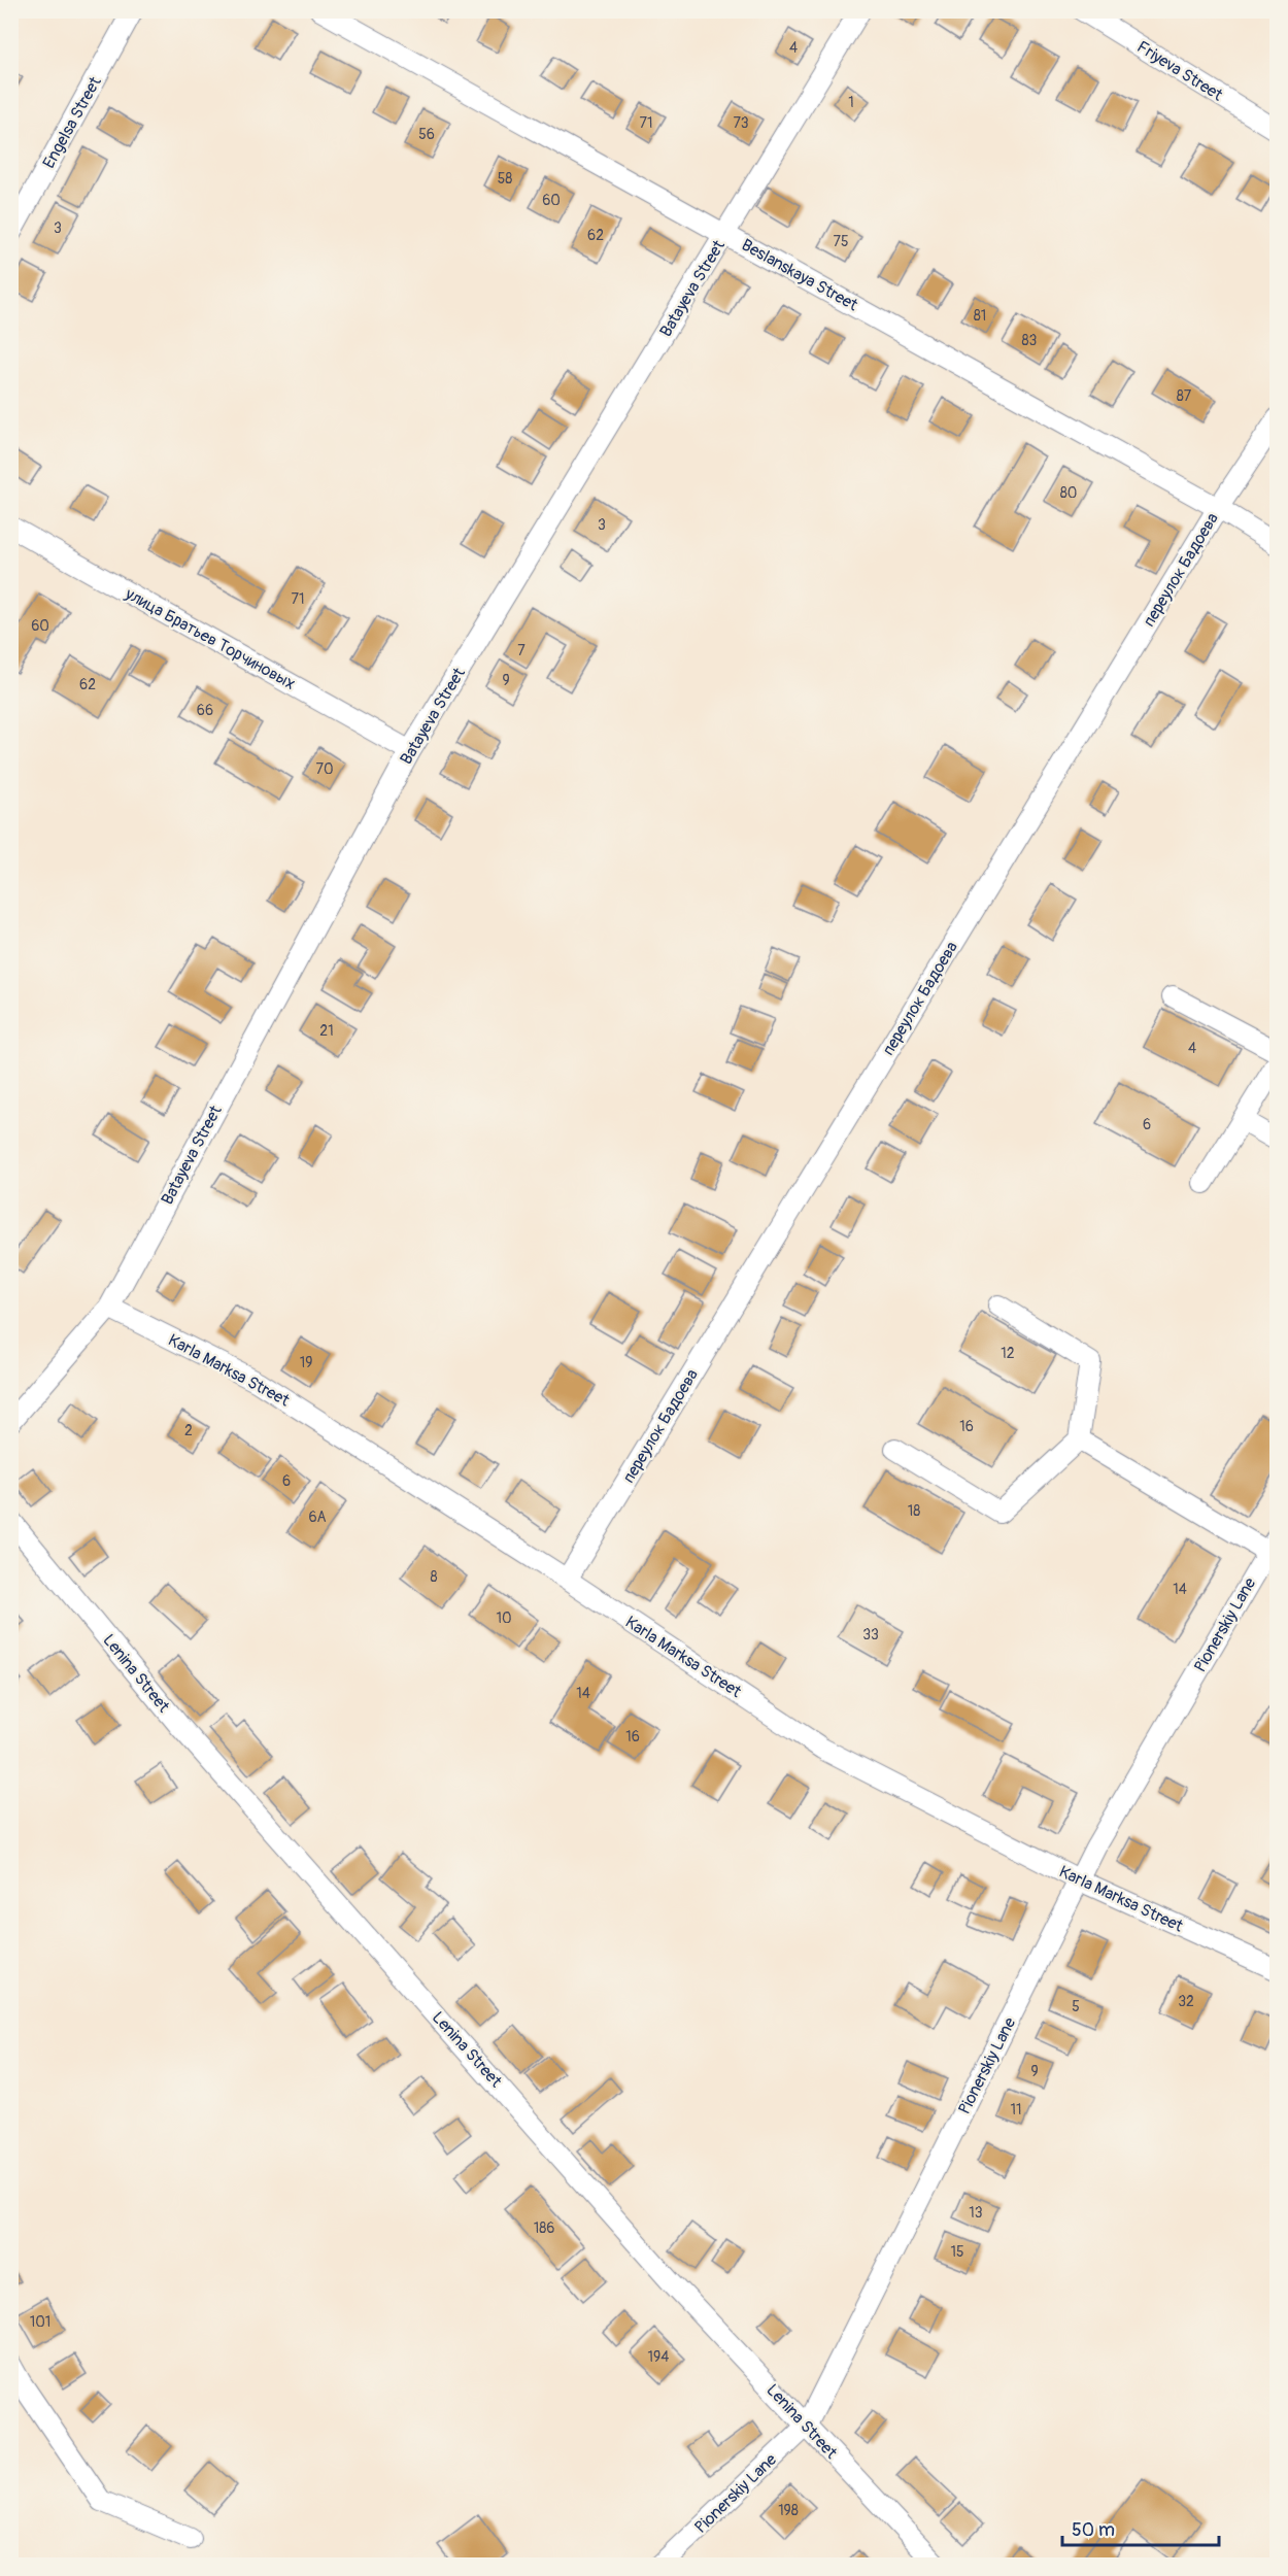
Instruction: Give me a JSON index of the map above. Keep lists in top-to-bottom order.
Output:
{
  "streets": {
    "street": [
      "Friyeva Street",
      "Engelsa Street",
      "Beslanskaya Street",
      "Batayeva Street",
      "переулок Бадоева",
      "улица Братьев Торчиновых",
      "Karla Marksa Street",
      "Pionerskiy Lane",
      "Lenina Street"
    ]
  },
  "crossings": [
    ["Beslanskaya Street", "Batayeva Street"],
    ["Beslanskaya Street", "переулок Бадоева"],
    ["Batayeva Street", "улица Братьев Торчиновых"],
    ["Batayeva Street", "Karla Marksa Street"],
    ["переулок Бадоева", "Karla Marksa Street"],
    ["Karla Marksa Street", "Pionerskiy Lane"],
    ["Pionerskiy Lane", "Lenina Street"]
  ],
  "house_numbers": [
    "4",
    "1",
    "71",
    "73",
    "56",
    "58",
    "60",
    "3",
    "62",
    "75",
    "81",
    "83",
    "87",
    "80",
    "3",
    "71",
    "60",
    "7",
    "9",
    "62",
    "66",
    "70",
    "21",
    "4",
    "6",
    "12",
    "19",
    "16",
    "2",
    "6",
    "18",
    "6А",
    "8",
    "14",
    "10",
    "33",
    "14",
    "16",
    "32",
    "5",
    "9",
    "11",
    "13",
    "186",
    "15",
    "101",
    "194",
    "198"
  ],
  "scale_bar": "50 m"
}
